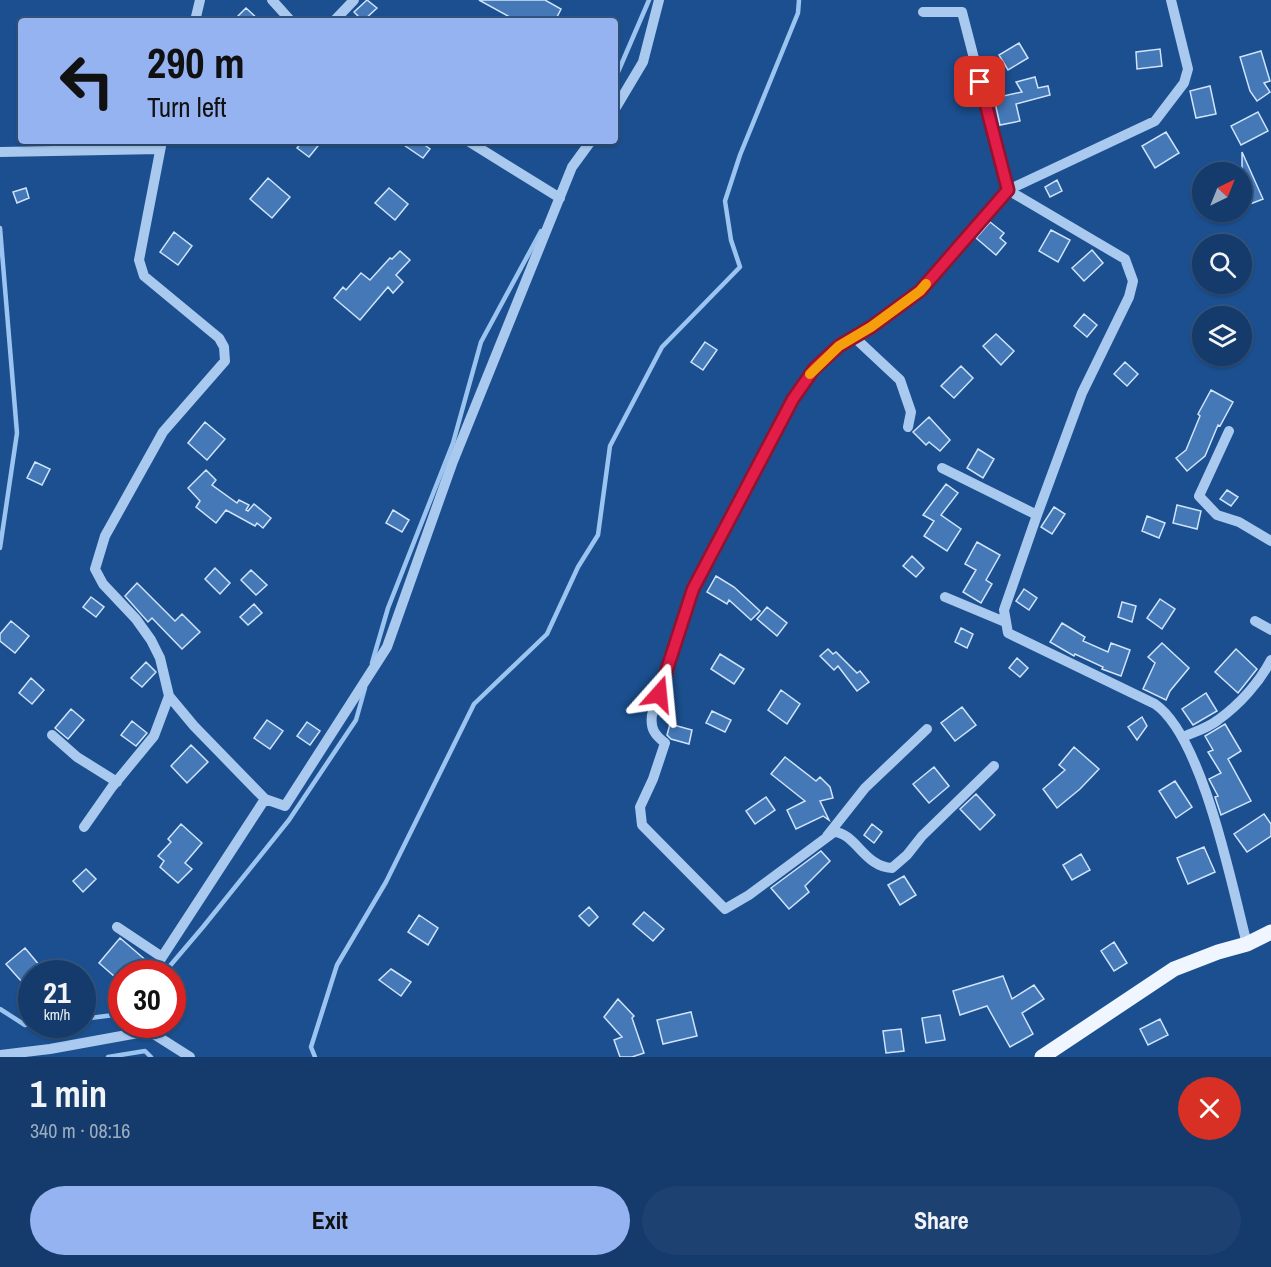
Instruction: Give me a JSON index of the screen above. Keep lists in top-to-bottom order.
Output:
{
  "north": "top right",
  "page": {
    "turn": ["290 m", "Turn left"],
    "speed": "21 km/h",
    "limit": "30",
    "heading": ["1 min", "340 m · 08:16"],
    "buttons": ["Exit", "Share"]
  }
}
